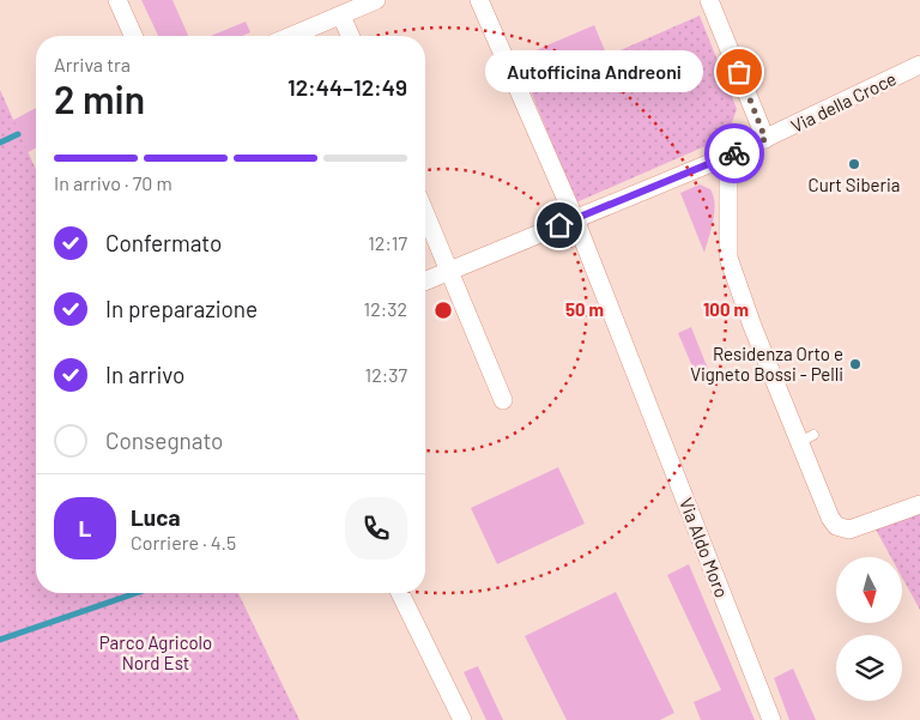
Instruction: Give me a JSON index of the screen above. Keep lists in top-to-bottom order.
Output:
{
  "streets": {
    "street": ["Via della Croce", "Via Aldo Moro"]
  },
  "crossings": [
    ["Via della Croce", "Via Aldo Moro"]
  ],
  "parks": ["Parco Agricolo Nord Est"],
  "places": ["Autofficina Andreoni", "Curt Siberia", "Residenza Orto e Vigneto Bossi - Pelli"],
  "north": "bottom",
  "page": {
    "heading": ["2 min", "Arriva tra", "12:44–12:49"],
    "panel": ["Luca", "Corriere · 4.5"],
    "bubble": "Autofficina Andreoni",
    "bar": "In arrivo · 70 m",
    "list": [
      ["Confermato", "12:17"],
      ["In preparazione", "12:32"],
      ["In arrivo", "12:37"],
      "Consegnato"
    ],
    "round": "L"
  },
  "rings": ["50 m", "100 m"]
}
